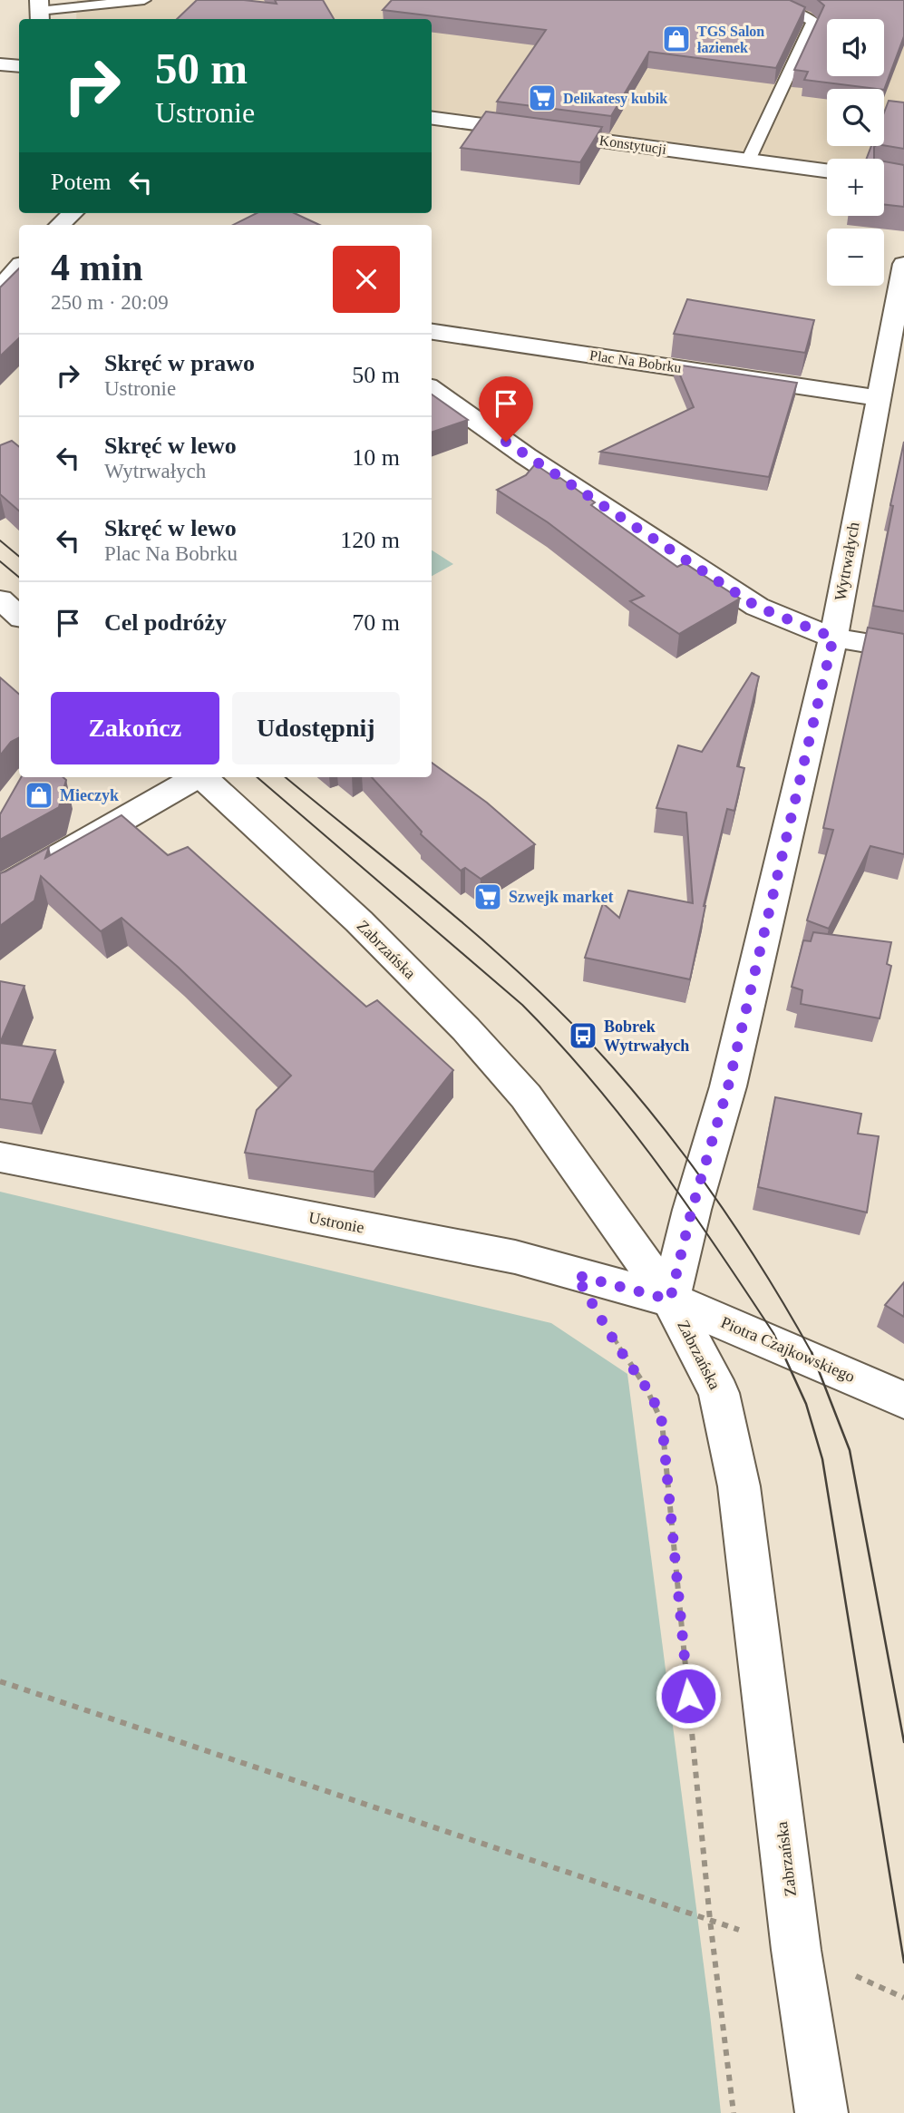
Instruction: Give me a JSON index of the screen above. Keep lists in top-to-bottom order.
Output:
{
  "streets": {
    "street": [
      "Konstytucji",
      "Plac Na Bobrku",
      "Wytrwałych",
      "Zabrzańska",
      "Ustronie",
      "Piotra Czajkowskiego"
    ]
  },
  "crossings": [
    ["Plac Na Bobrku", "Wytrwałych"],
    ["Wytrwałych", "Zabrzańska"],
    ["Wytrwałych", "Ustronie"],
    ["Wytrwałych", "Piotra Czajkowskiego"],
    ["Zabrzańska", "Ustronie"],
    ["Zabrzańska", "Piotra Czajkowskiego"],
    ["Ustronie", "Piotra Czajkowskiego"]
  ],
  "places": {
    "shop": ["TGS Salon łazienek", "Mieczyk"],
    "supermarket": ["Delikatesy kubik", "Szwejk market"],
    "bus stop": ["Bobrek Wytrwałych"]
  },
  "page": {
    "map_buttons": ["+", "−"],
    "turn": ["50 m", "Ustronie"],
    "then": "Potem",
    "heading": ["4 min", "250 m · 20:09"],
    "list": [
      {
        "name": "Skręć w prawo",
        "note": "Ustronie",
        "value": "50 m"
      },
      {
        "name": "Skręć w lewo",
        "note": "Wytrwałych",
        "value": "10 m"
      },
      {
        "name": "Skręć w lewo",
        "note": "Plac Na Bobrku",
        "value": "120 m"
      },
      {
        "name": "Cel podróży",
        "value": "70 m"
      }
    ],
    "buttons": ["Zakończ", "Udostępnij"]
  }
}
